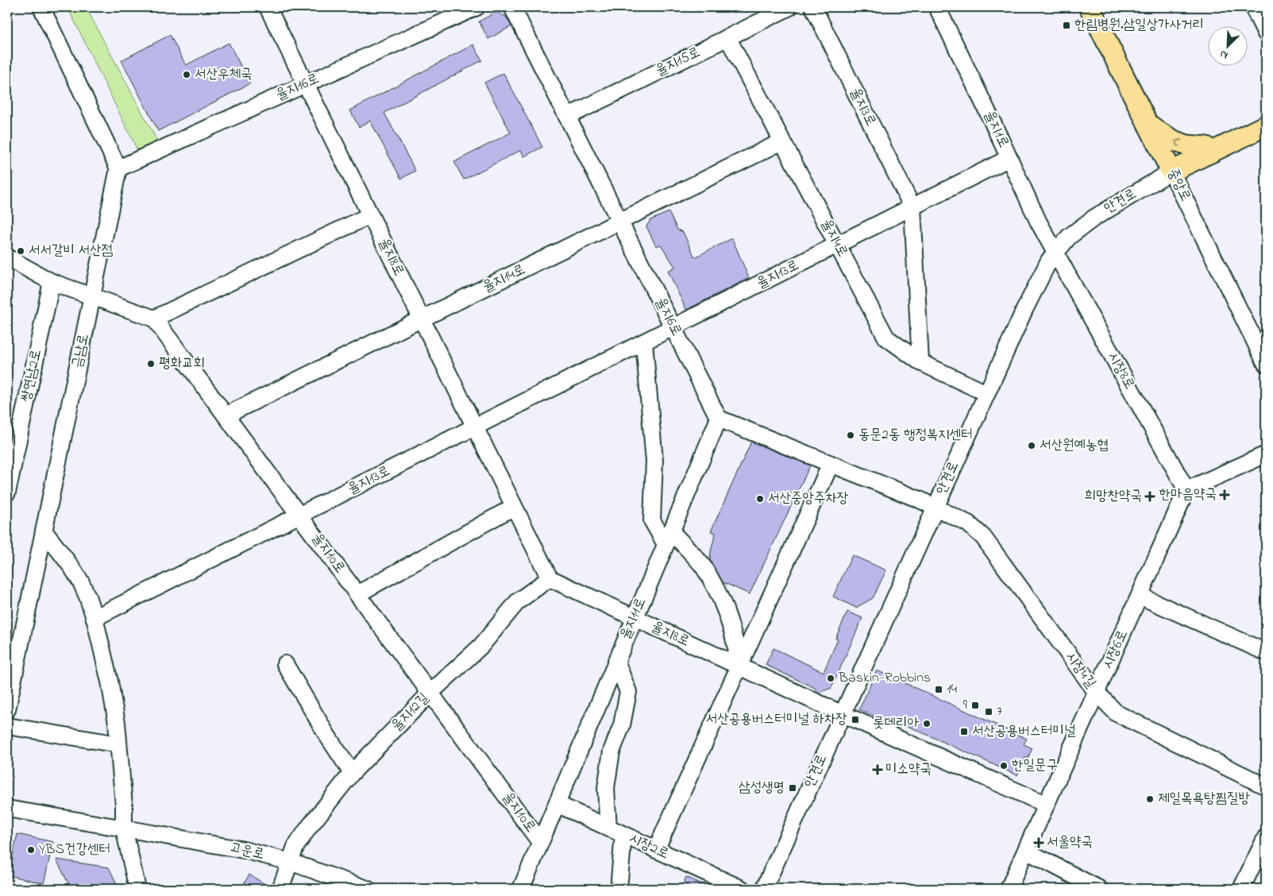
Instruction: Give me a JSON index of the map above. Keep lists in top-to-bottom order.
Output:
{
  "streets": {
    "main road": ["중앙로", "안견로"],
    "street": [
      "율지15로",
      "율지16로",
      "율지3로",
      "율지1로",
      "율지4로",
      "율지8로",
      "율지13로",
      "율지14로",
      "율지6로",
      "금남로",
      "시장8로",
      "쌍연남2로",
      "율지10로",
      "율지11로",
      "시장6로",
      "시장4길",
      "율지12길",
      "시장2로",
      "고운로"
    ]
  },
  "crossings": [
    ["율지15로", "율지4로"],
    ["율지15로", "율지6로"],
    ["율지16로", "율지8로"],
    ["율지16로", "금남로"],
    ["율지3로", "율지13로"],
    ["율지1로", "안견로"],
    ["율지1로", "율지13로"],
    ["율지1로", "시장8로"],
    ["중앙로", "안견로"],
    ["안견로", "율지4로"],
    ["안견로", "율지8로"],
    ["안견로", "시장8로"],
    ["안견로", "시장4길"],
    ["율지4로", "율지13로"],
    ["율지4로", "율지14로"],
    ["율지8로", "율지13로"],
    ["율지8로", "율지14로"],
    ["율지8로", "율지11로"],
    ["율지8로", "시장6로"],
    ["율지8로", "율지12길"],
    ["율지13로", "율지6로"],
    ["율지13로", "율지10로"],
    ["율지14로", "율지6로"],
    ["율지14로", "율지10로"],
    ["율지6로", "율지11로"],
    ["시장8로", "시장6로"],
    ["율지10로", "율지11로"],
    ["율지10로", "율지12길"],
    ["율지11로", "시장2로"],
    ["시장6로", "시장4길"],
    ["율지12길", "고운로"]
  ],
  "places": {
    "transit": [
      "한림병원.삼일상가사거리",
      "14",
      "9",
      "7",
      "서산공용버스터미널 하차장",
      "서산공용버스터미널",
      "삼성생명"
    ],
    "other": [
      "서산우체국",
      "서서갈비 서산점",
      "평화교회",
      "동문2동 행정복지센터",
      "서산원예농협",
      "서산중앙주차장",
      "Baskin-Robbins",
      "롯데리아",
      "한일문구",
      "제일목욕탕찜질방",
      "YBS건강센터"
    ],
    "health": [
      "한마음약국",
      "희망찬약국",
      "미소약국",
      "서울약국"
    ]
  },
  "north": "bottom left"
}
